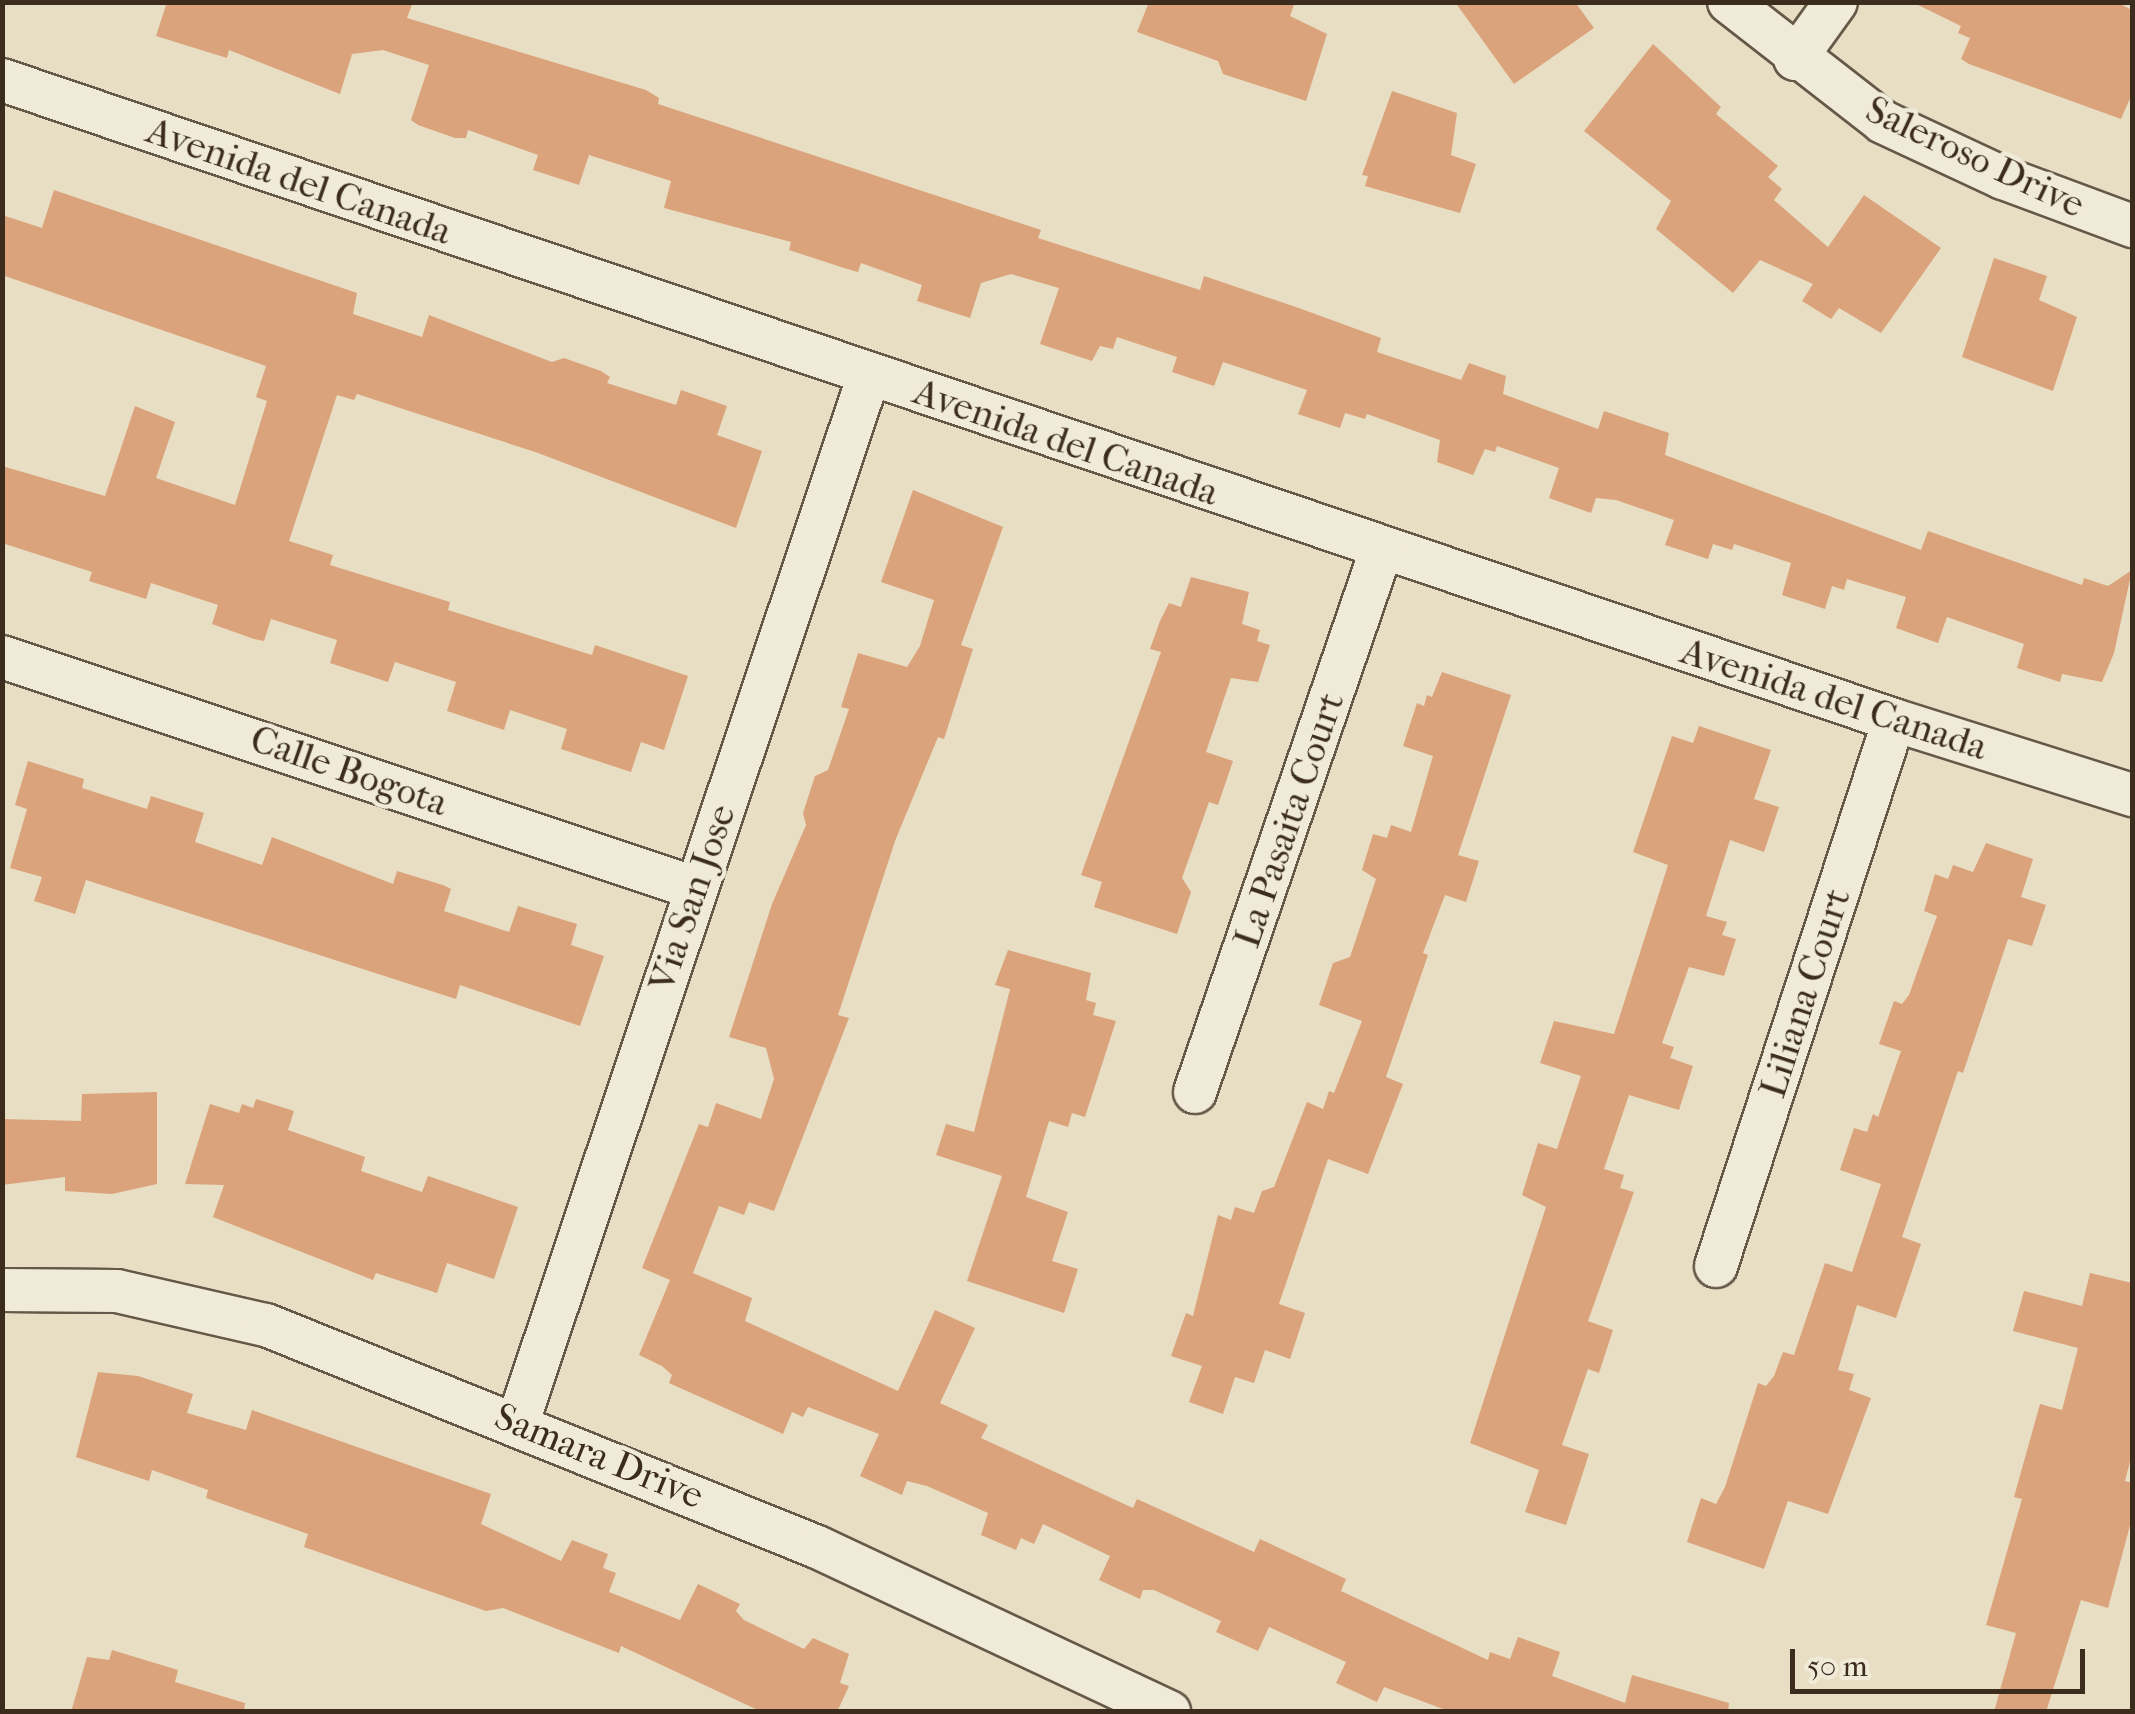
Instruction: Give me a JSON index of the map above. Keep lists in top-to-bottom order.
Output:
{
  "streets": {
    "street": [
      "Saleroso Drive",
      "Avenida del Canada",
      "Calle Bogota",
      "La Pasaita Court",
      "Via San Jose",
      "Liliana Court",
      "Samara Drive"
    ]
  },
  "crossings": [
    ["Avenida del Canada", "La Pasaita Court"],
    ["Avenida del Canada", "Via San Jose"],
    ["Avenida del Canada", "Liliana Court"],
    ["Calle Bogota", "Via San Jose"],
    ["Via San Jose", "Samara Drive"]
  ],
  "scale_bar": "50 m"
}
